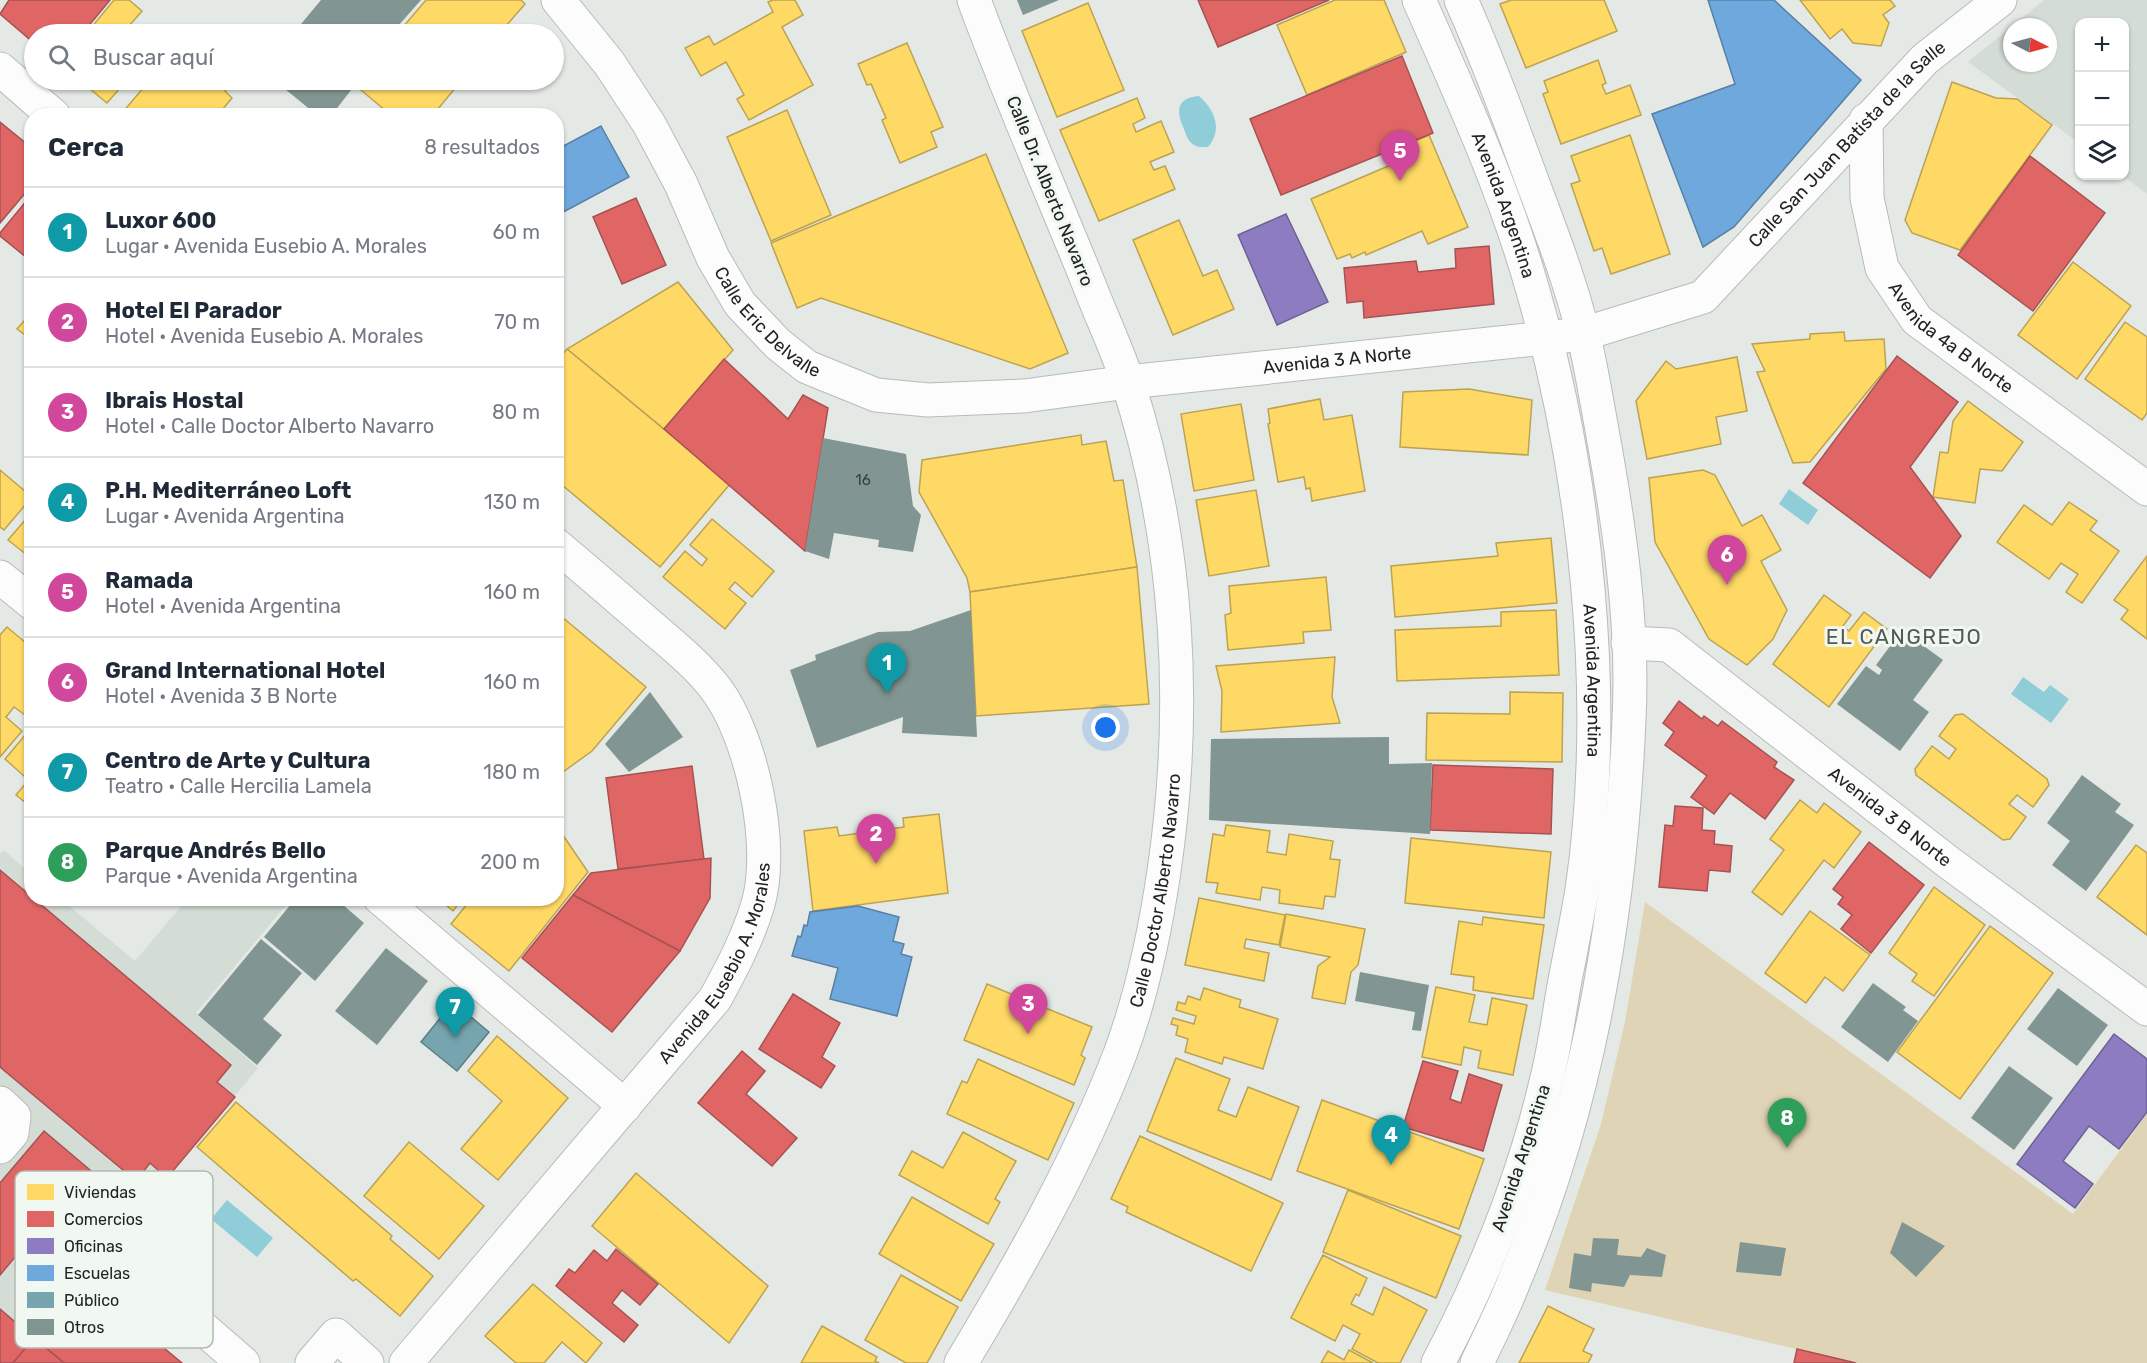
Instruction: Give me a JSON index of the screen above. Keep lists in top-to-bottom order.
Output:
{
  "streets": {
    "street": [
      "Calle San Juan Batista de la Salle",
      "Calle Dr. Alberto Navarro",
      "Avenida Argentina",
      "Calle Eric Delvalle",
      "Avenida 4a B Norte",
      "Avenida 3 A Norte",
      "Avenida 3 B Norte",
      "Calle Doctor Alberto Navarro",
      "Avenida Eusebio A. Morales"
    ]
  },
  "crossings": [
    ["Calle San Juan Batista de la Salle", "Avenida 4a B Norte"],
    ["Calle San Juan Batista de la Salle", "Avenida 3 A Norte"],
    ["Calle Dr. Alberto Navarro", "Calle Eric Delvalle"],
    ["Calle Dr. Alberto Navarro", "Avenida 3 A Norte"],
    ["Calle Dr. Alberto Navarro", "Calle Doctor Alberto Navarro"],
    ["Avenida Argentina", "Avenida 3 A Norte"],
    ["Avenida Argentina", "Avenida 3 B Norte"],
    ["Calle Eric Delvalle", "Avenida 3 A Norte"],
    ["Calle Eric Delvalle", "Calle Doctor Alberto Navarro"],
    ["Avenida 3 A Norte", "Calle Doctor Alberto Navarro"]
  ],
  "districts": ["EL CANGREJO"],
  "house_numbers": ["16"],
  "legend": [
    "Viviendas",
    "Comercios",
    "Oficinas",
    "Escuelas",
    "Público",
    "Otros"
  ],
  "north": "right",
  "page": {
    "map_buttons": ["+", "−"],
    "search": "Buscar aquí",
    "heading": ["Cerca", "8 resultados"],
    "pins": [
      "5",
      "6",
      "1",
      "2",
      "3",
      "7",
      "8",
      "4"
    ],
    "list": [
      {
        "mark": "1",
        "name": "Luxor 600",
        "note": "Lugar · Avenida Eusebio A. Morales",
        "value": "60 m"
      },
      {
        "mark": "2",
        "name": "Hotel El Parador",
        "note": "Hotel · Avenida Eusebio A. Morales",
        "value": "70 m"
      },
      {
        "mark": "3",
        "name": "Ibrais Hostal",
        "note": "Hotel · Calle Doctor Alberto Navarro",
        "value": "80 m"
      },
      {
        "mark": "4",
        "name": "P.H. Mediterráneo Loft",
        "note": "Lugar · Avenida Argentina",
        "value": "130 m"
      },
      {
        "mark": "5",
        "name": "Ramada",
        "note": "Hotel · Avenida Argentina",
        "value": "160 m"
      },
      {
        "mark": "6",
        "name": "Grand International Hotel",
        "note": "Hotel · Avenida 3 B Norte",
        "value": "160 m"
      },
      {
        "mark": "7",
        "name": "Centro de Arte y Cultura",
        "note": "Teatro · Calle Hercilia Lamela",
        "value": "180 m"
      },
      {
        "mark": "8",
        "name": "Parque Andrés Bello",
        "note": "Parque · Avenida Argentina",
        "value": "200 m"
      }
    ]
  }
}
